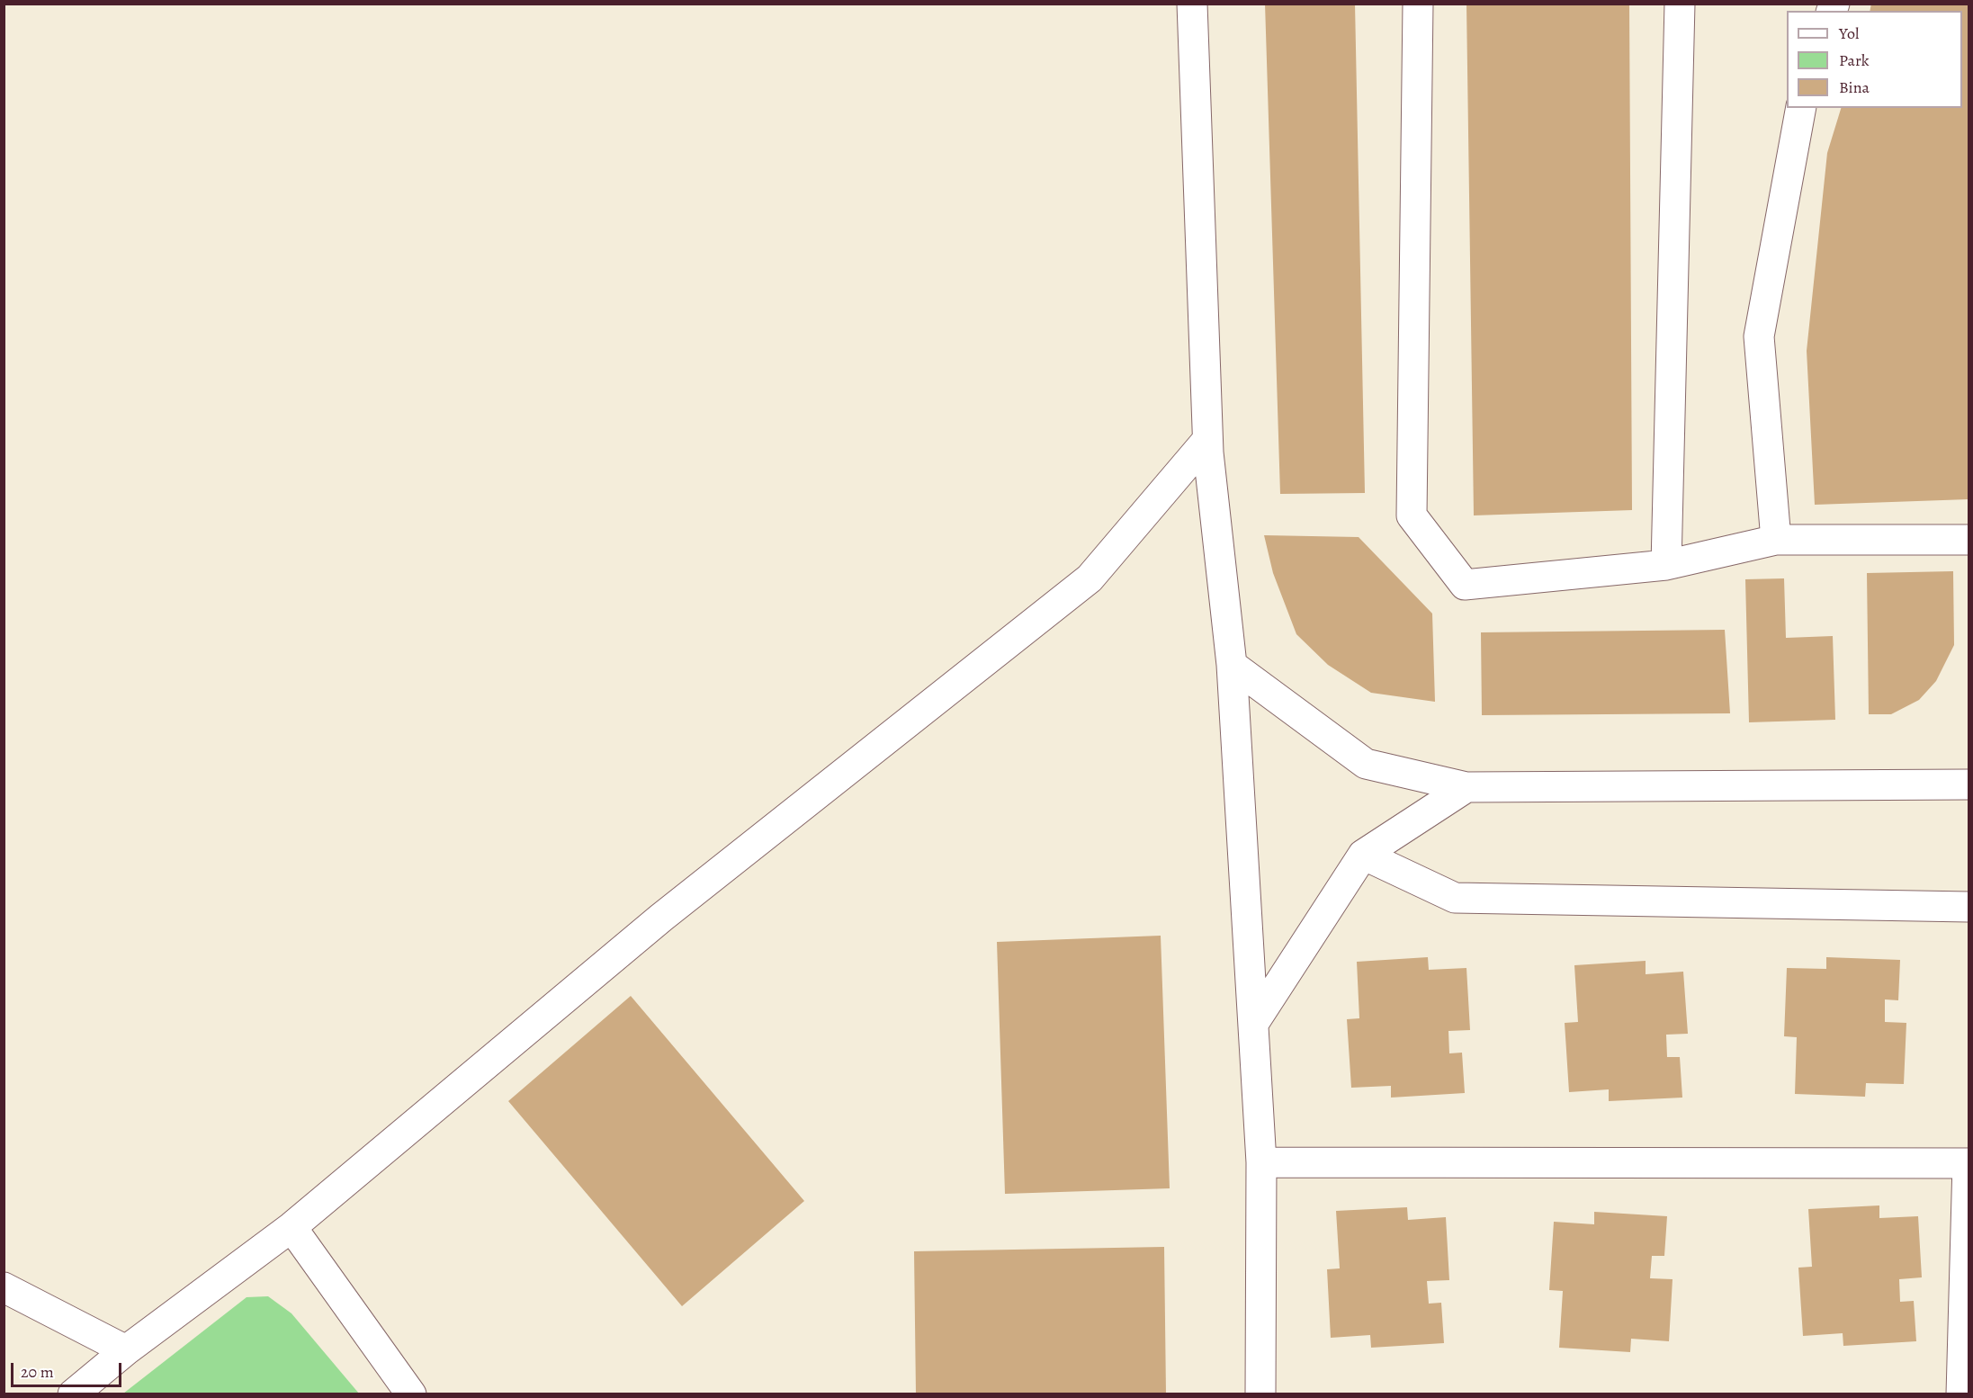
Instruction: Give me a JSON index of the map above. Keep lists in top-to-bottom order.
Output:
{
  "legend": ["Yol", "Park", "Bina"],
  "scale_bar": "20 m"
}
